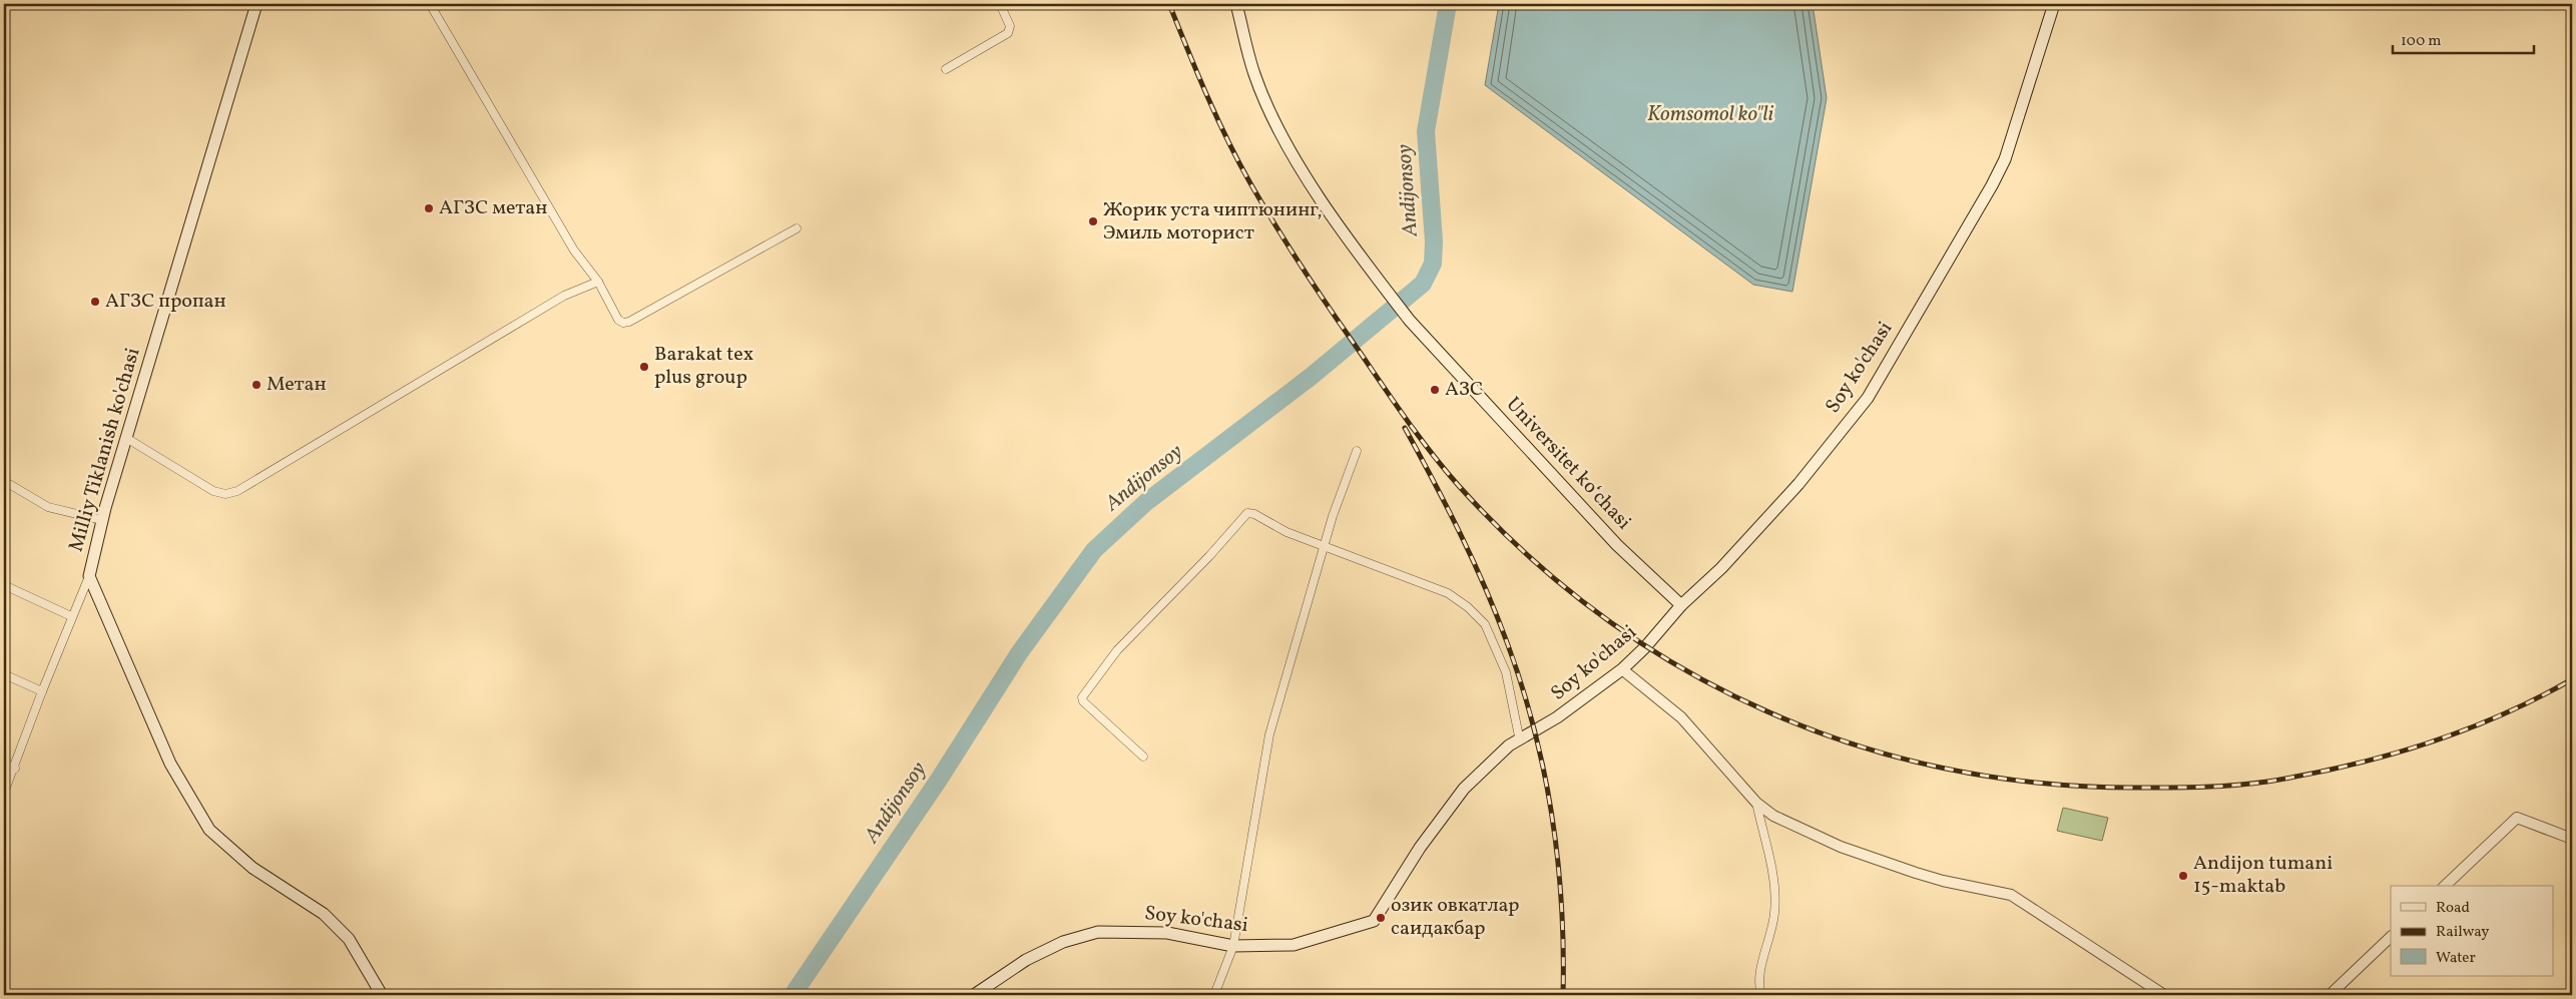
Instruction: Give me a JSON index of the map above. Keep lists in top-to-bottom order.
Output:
{
  "streets": {
    "main road": ["Soy ko'chasi", "Milliy Tiklanish ko'chasi", "Universitet kо‘chasi"]
  },
  "crossings": [
    ["Soy ko'chasi", "Universitet kо‘chasi"]
  ],
  "water": ["Komsomol ko\"li", "Andijonsoy"],
  "places": [
    "АГЗС метан",
    "Жорик уста чиптюнинг, Эмиль моторист",
    "АГЗС пропан",
    "Barakat tex plus group",
    "Метан",
    "АЗС",
    "Andijon tumani 15-maktab",
    "озик овкатлар саидакбар"
  ],
  "legend": ["Road", "Railway", "Water"],
  "scale_bar": "100 m"
}
